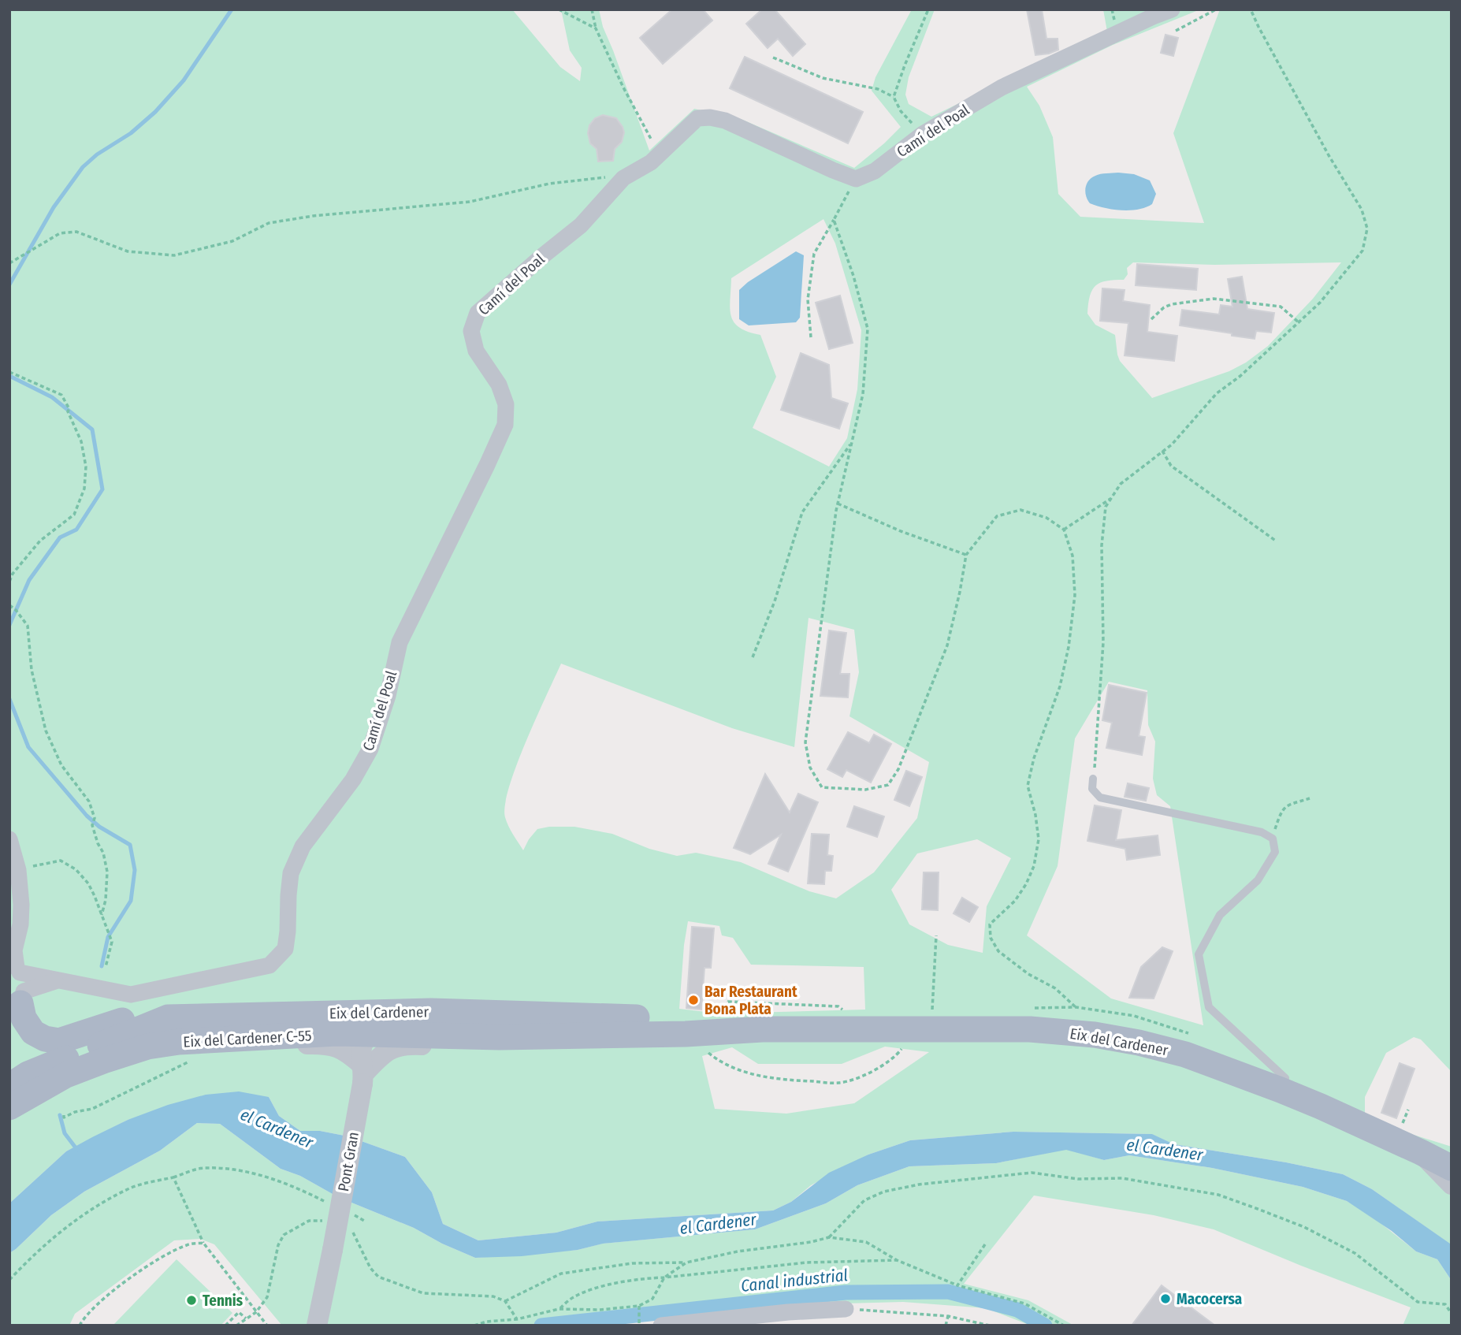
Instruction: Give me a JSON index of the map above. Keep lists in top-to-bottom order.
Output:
{
  "streets": {
    "main road": ["Eix del Cardener", "Eix del Cardener C-55"],
    "street": ["Camí del Poal", "Pont Gran"]
  },
  "crossings": [
    ["Eix del Cardener", "Eix del Cardener C-55"],
    ["Eix del Cardener C-55", "Pont Gran"]
  ],
  "water": ["el Cardener", "Canal industrial"],
  "places": ["Bar Restaurant Bona Plata", "Macocersa", "Tennis"]
}
